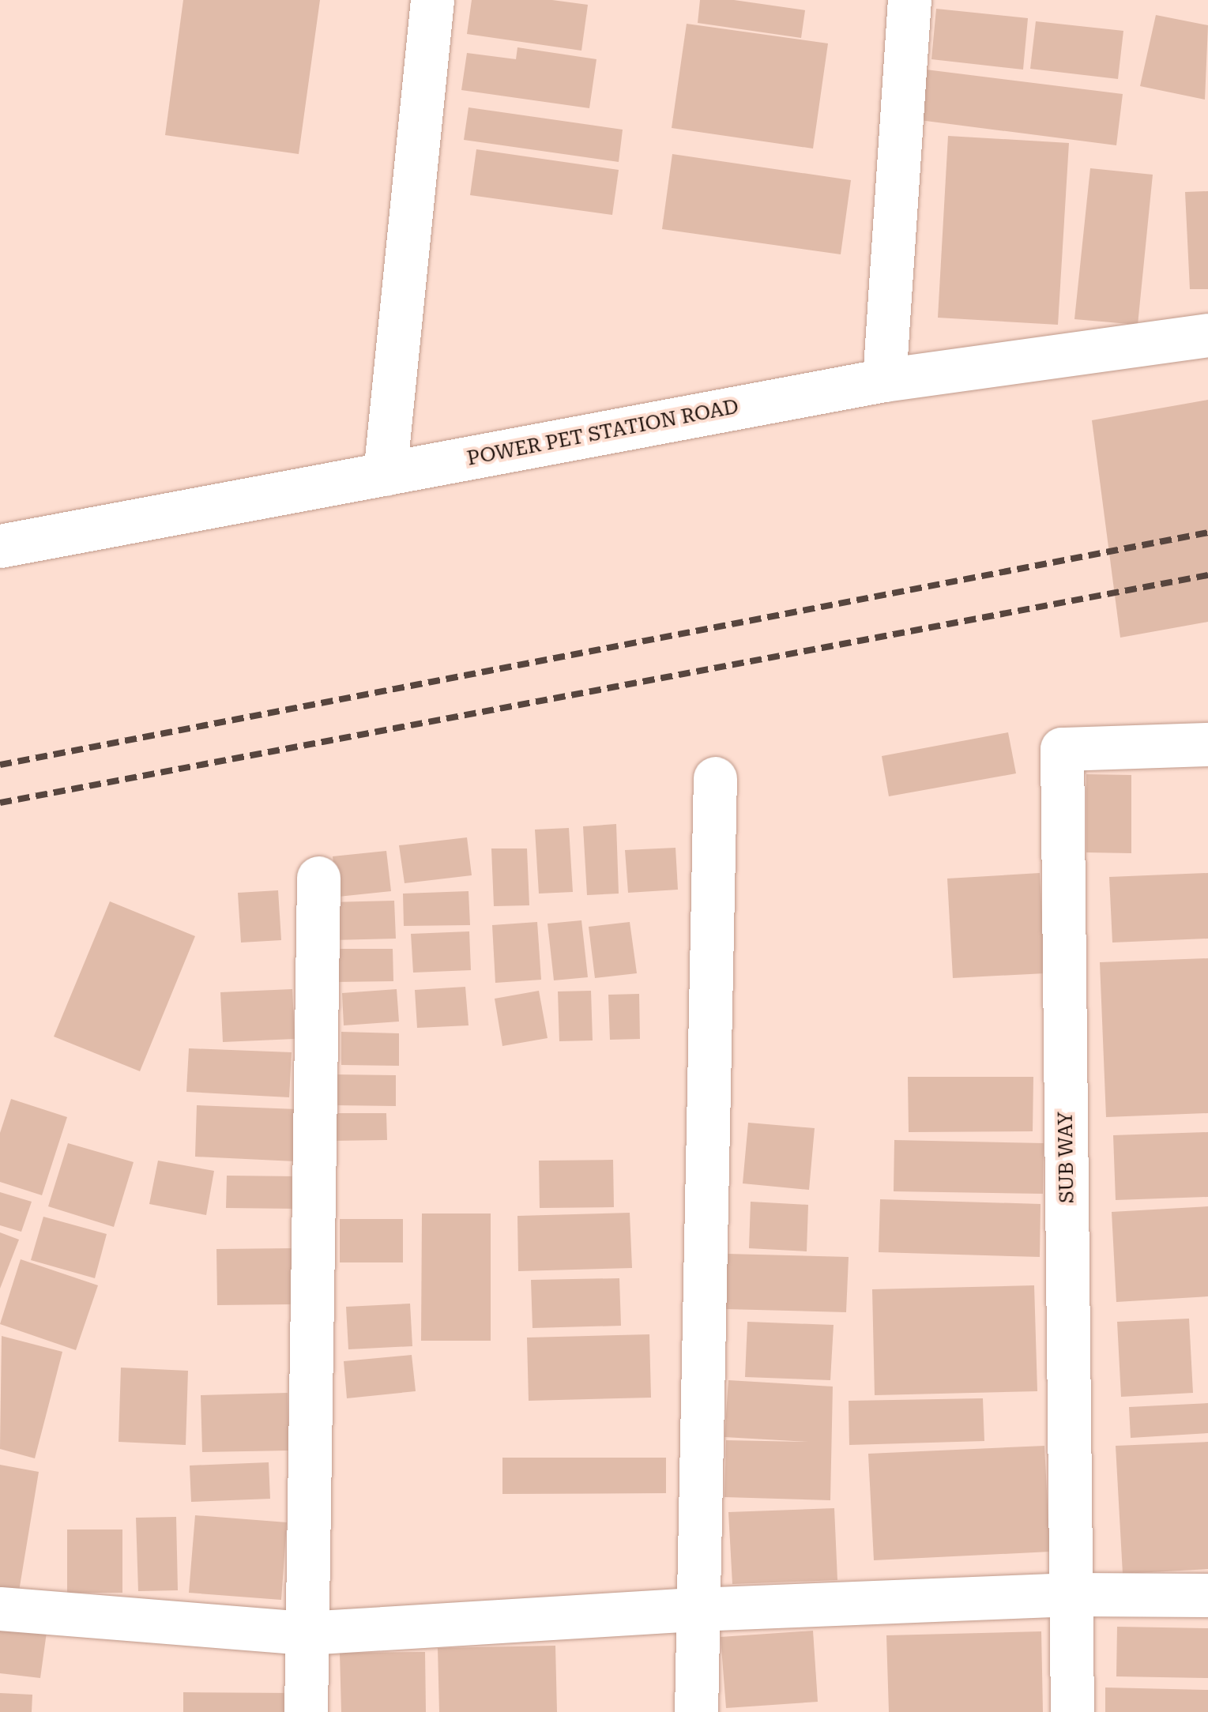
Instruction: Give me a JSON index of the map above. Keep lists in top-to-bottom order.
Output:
{
  "streets": {
    "street": ["POWER PET STATION ROAD", "SUB WAY"]
  }
}
